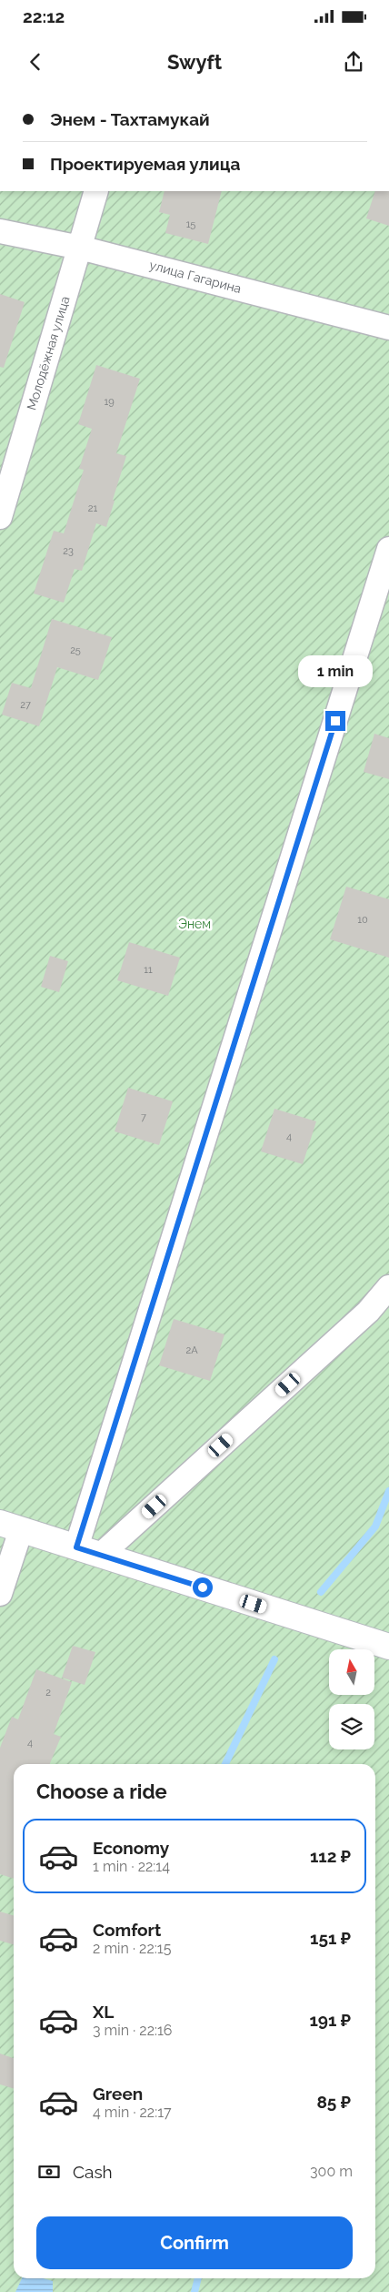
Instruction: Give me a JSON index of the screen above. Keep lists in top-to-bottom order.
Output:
{
  "streets": {
    "street": ["улица Гагарина", "Молодёжная улица"]
  },
  "crossings": [
    ["улица Гагарина", "Молодёжная улица"]
  ],
  "parks": ["Энем"],
  "house_numbers": [
    "15",
    "19",
    "21",
    "23",
    "25",
    "27",
    "10",
    "11",
    "7",
    "4",
    "2А",
    "2",
    "4"
  ],
  "north": "top",
  "page": {
    "status": "22:12",
    "header": "Swyft",
    "banner": ["Энем - Тахтамукай", "Проектируемая улица"],
    "bubble": "1 min",
    "heading": "Choose a ride",
    "list": [
      {
        "name": "Economy",
        "note": "1 min · 22:14",
        "value": "112 ₽"
      },
      {
        "name": "Comfort",
        "note": "2 min · 22:15",
        "value": "151 ₽"
      },
      {
        "name": "XL",
        "note": "3 min · 22:16",
        "value": "191 ₽"
      },
      {
        "name": "Green",
        "note": "4 min · 22:17",
        "value": "85 ₽"
      }
    ],
    "pay": ["Cash", "300 m"],
    "buttons": "Confirm"
  }
}
